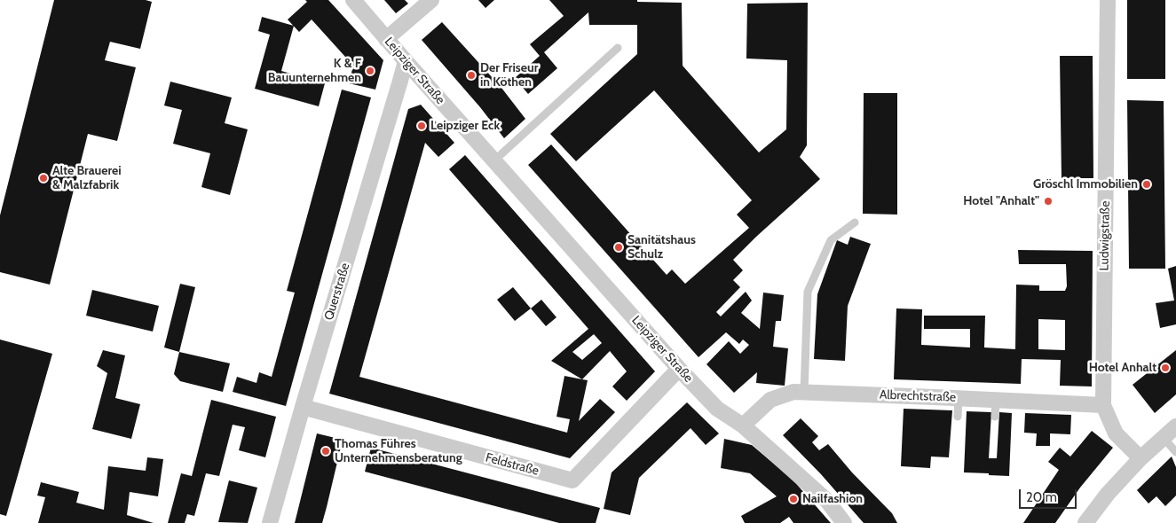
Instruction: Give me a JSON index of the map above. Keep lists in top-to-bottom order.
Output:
{
  "streets": {
    "street": [
      "Leipziger Straße",
      "Ludwigstraße",
      "Querstraße",
      "Albrechtstraße",
      "Feldstraße"
    ]
  },
  "crossings": [
    ["Leipziger Straße", "Querstraße"],
    ["Leipziger Straße", "Albrechtstraße"],
    ["Leipziger Straße", "Feldstraße"],
    ["Ludwigstraße", "Albrechtstraße"],
    ["Querstraße", "Feldstraße"]
  ],
  "places": [
    "K & F Bauunternehmen",
    "Der Friseur in Köthen",
    "Leipziger Eck",
    "Alte Brauerei & Malzfabrik",
    "Gröschl Immobilien",
    "Hotel \"Anhalt\"",
    "Sanitätshaus Schulz",
    "Hotel Anhalt",
    "Thomas Führes Unternehmensberatung",
    "Nailfashion"
  ],
  "scale_bar": "20 m"
}
